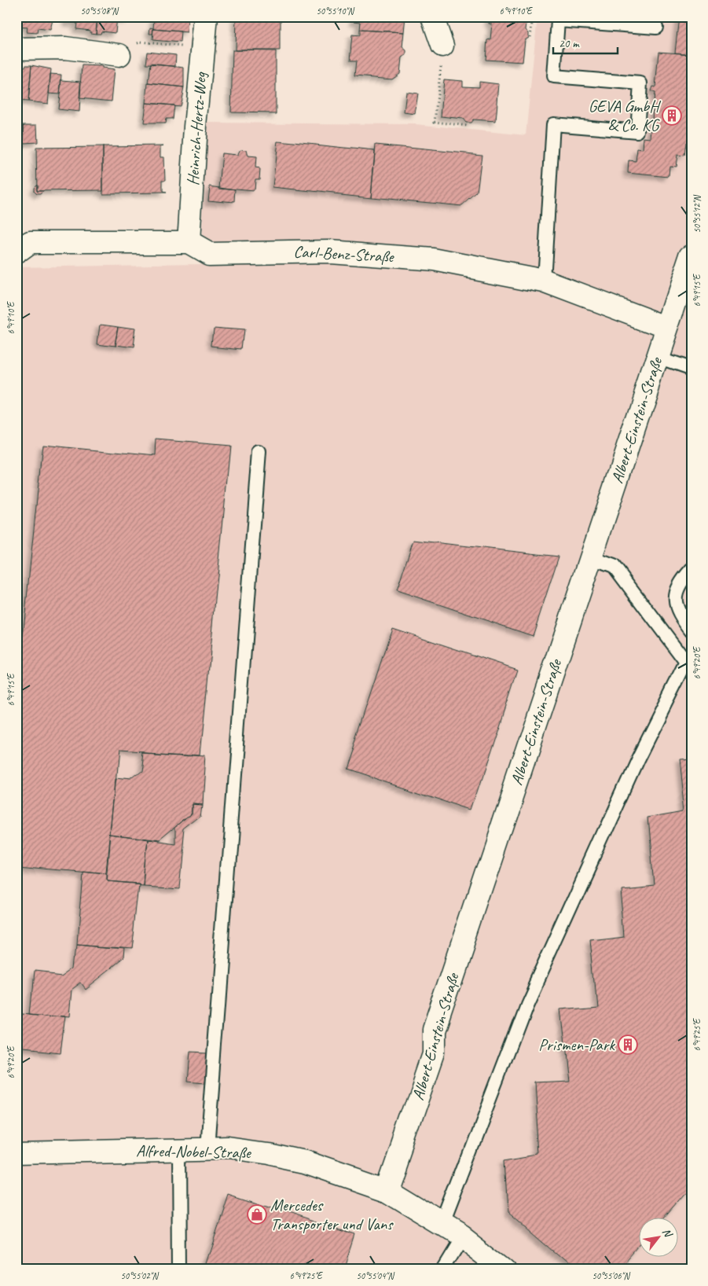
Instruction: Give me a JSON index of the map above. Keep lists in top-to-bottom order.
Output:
{
  "streets": {
    "street": [
      "Heinrich-Hertz-Weg",
      "Carl-Benz-Straße",
      "Albert-Einstein-Straße",
      "Alfred-Nobel-Straße"
    ]
  },
  "crossings": [
    ["Heinrich-Hertz-Weg", "Carl-Benz-Straße"],
    ["Carl-Benz-Straße", "Albert-Einstein-Straße"],
    ["Albert-Einstein-Straße", "Alfred-Nobel-Straße"]
  ],
  "places": {
    "building": ["GEVA GmbH & Co. KG", "Prismen-Park"],
    "shop": ["Mercedes Transporter und Vans"]
  },
  "scale_bar": "20 m",
  "north": "top right",
  "coordinates": [
    "50°55'08\"N",
    "50°55'10\"N",
    "6°49'10\"E",
    "50°55'12\"N",
    "6°49'15\"E",
    "6°49'20\"E",
    "6°49'25\"E",
    "50°55'02\"N",
    "50°55'04\"N",
    "50°55'06\"N"
  ]
}
